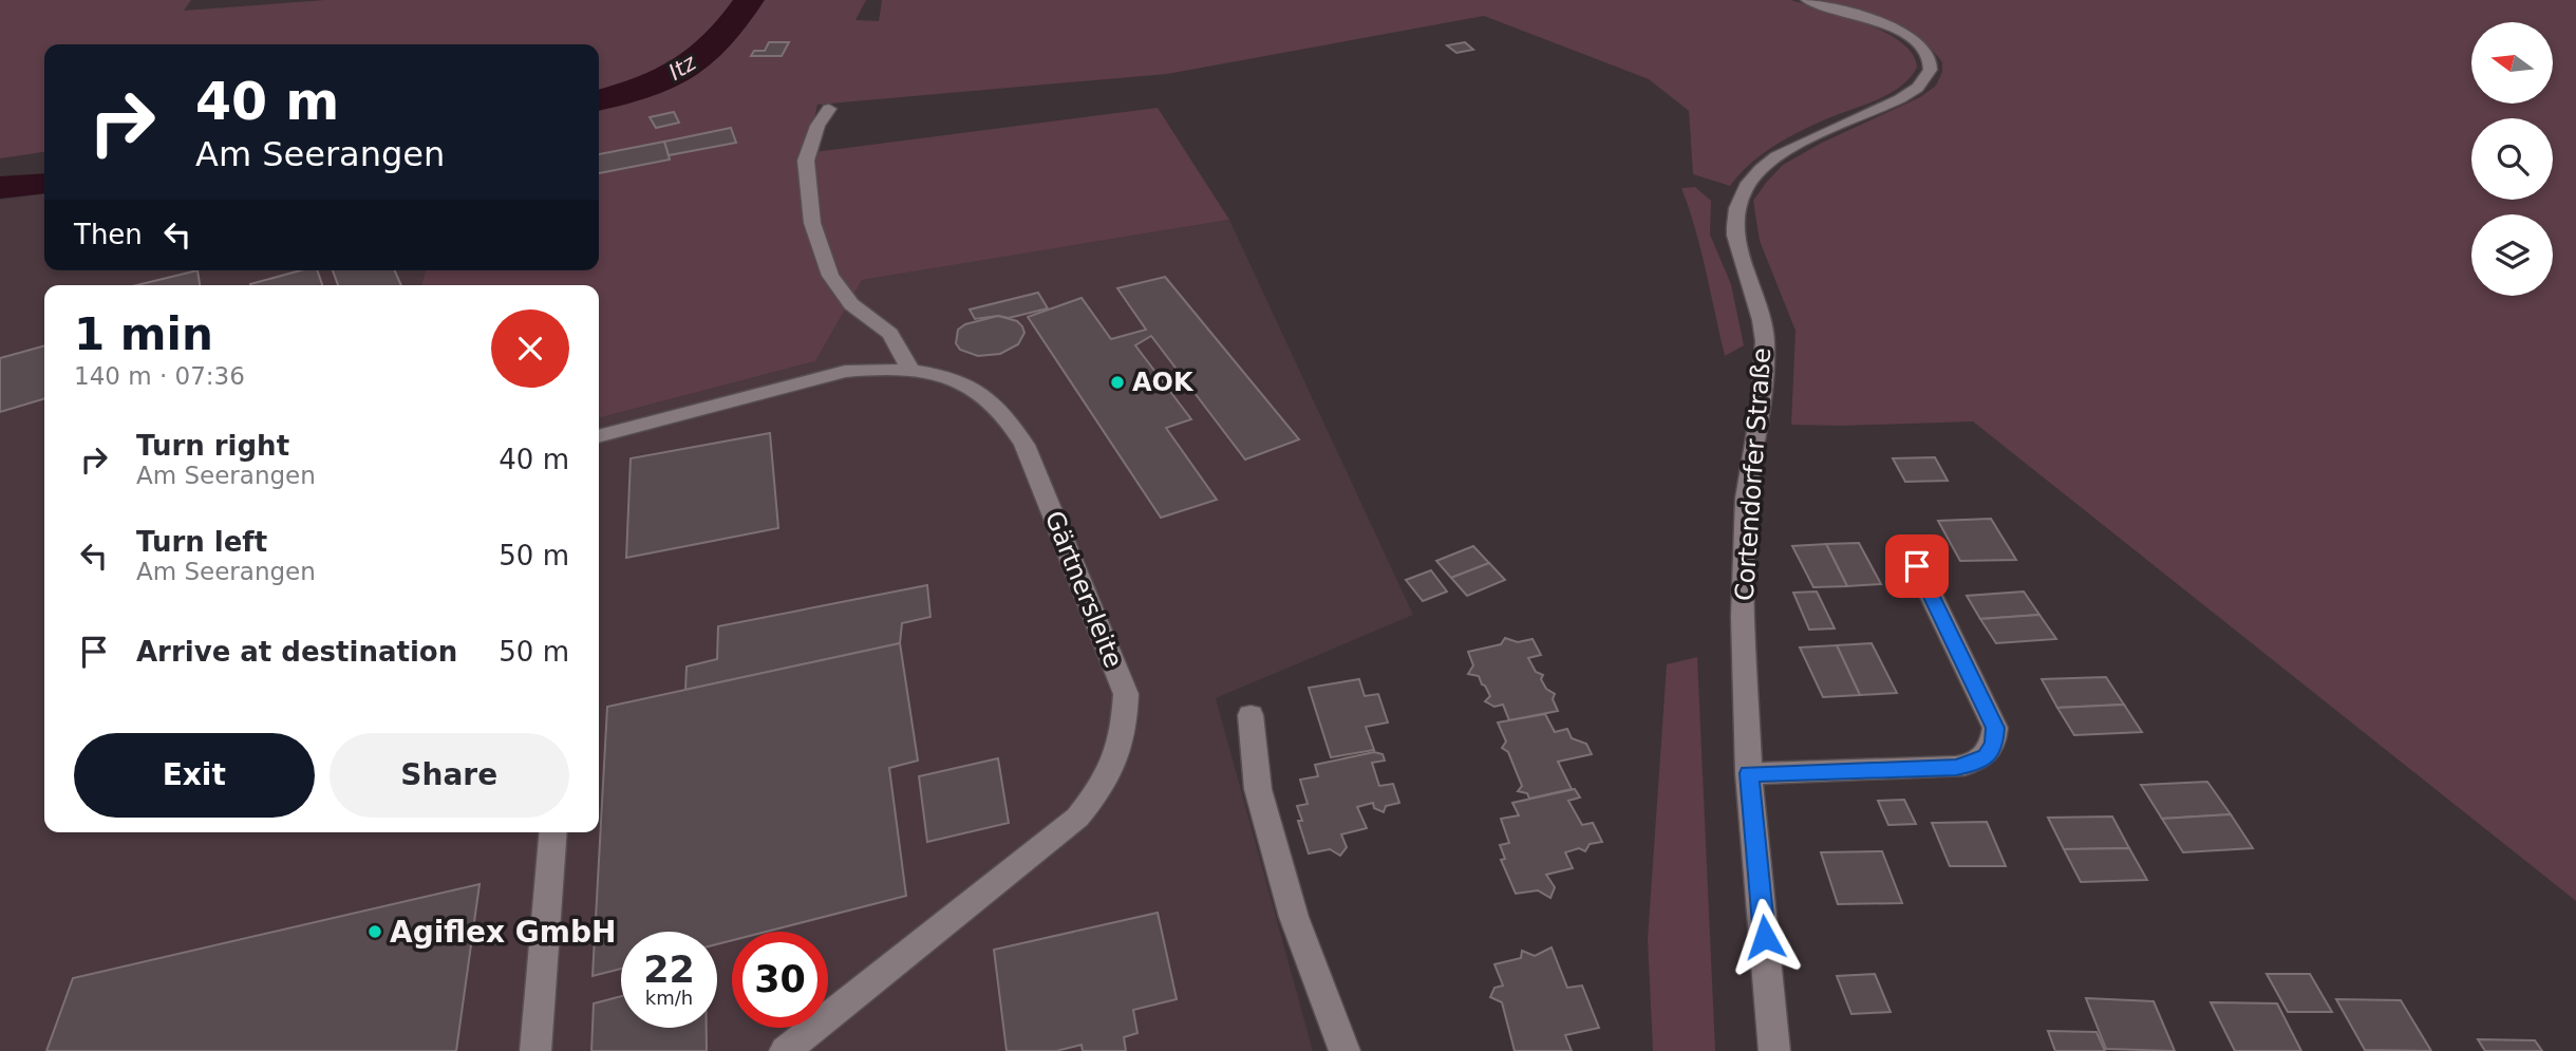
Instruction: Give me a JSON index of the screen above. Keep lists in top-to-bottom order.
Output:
{
  "streets": {
    "street": ["Cortendorfer Straße", "Gärtnersleite"]
  },
  "water": ["Itz"],
  "places": ["AOK", "Agiflex GmbH"],
  "north": "left",
  "page": {
    "turn": ["40 m", "Am Seerangen"],
    "then": "Then",
    "heading": ["1 min", "140 m · 07:36"],
    "list": [
      {
        "name": "Turn right",
        "note": "Am Seerangen",
        "value": "40 m"
      },
      {
        "name": "Turn left",
        "note": "Am Seerangen",
        "value": "50 m"
      },
      {
        "name": "Arrive at destination",
        "value": "50 m"
      }
    ],
    "buttons": ["Exit", "Share"],
    "speed": "22 km/h",
    "limit": "30"
  }
}
